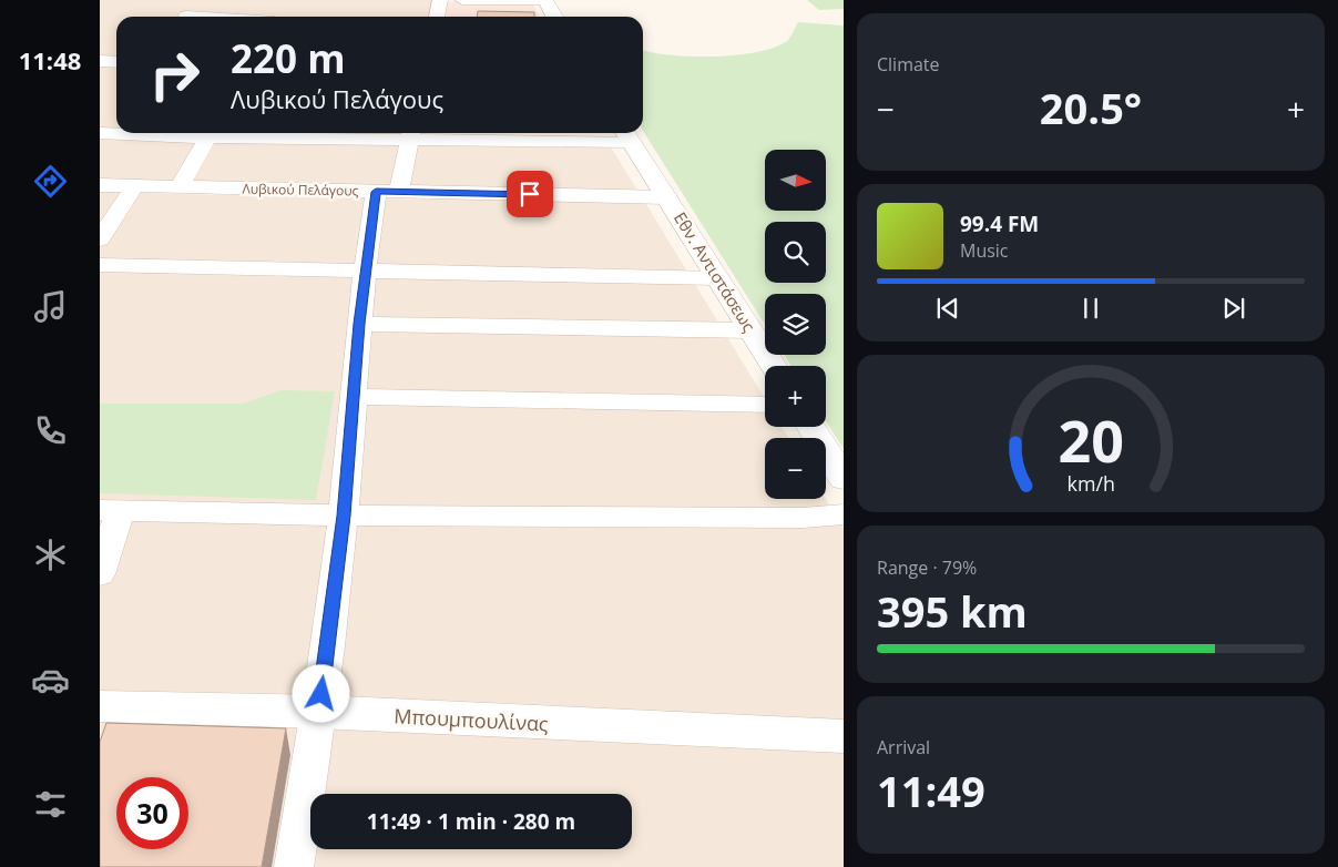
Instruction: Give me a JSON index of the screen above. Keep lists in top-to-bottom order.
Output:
{
  "streets": {
    "street": ["Λυβικού Πελάγους", "Εθν. Αντιστάσεως", "Μπουμπουλίνας"]
  },
  "crossings": [
    ["Λυβικού Πελάγους", "Εθν. Αντιστάσεως"]
  ],
  "north": "right",
  "page": {
    "tabs": "11:48",
    "tile": [
      "Climate",
      ["Range · 79%", "395 km"],
      ["Arrival", "11:49"]
    ],
    "turn": ["220 m", "Λυβικού Πελάγους"],
    "heat": ["−", "20.5°", "+"],
    "map_buttons": ["+", "−"],
    "song": ["99.4 FM", "Music"],
    "limit": "30",
    "trip": "11:49 · 1 min · 280 m",
    "gauge": ["20", "km/h"]
  }
}
